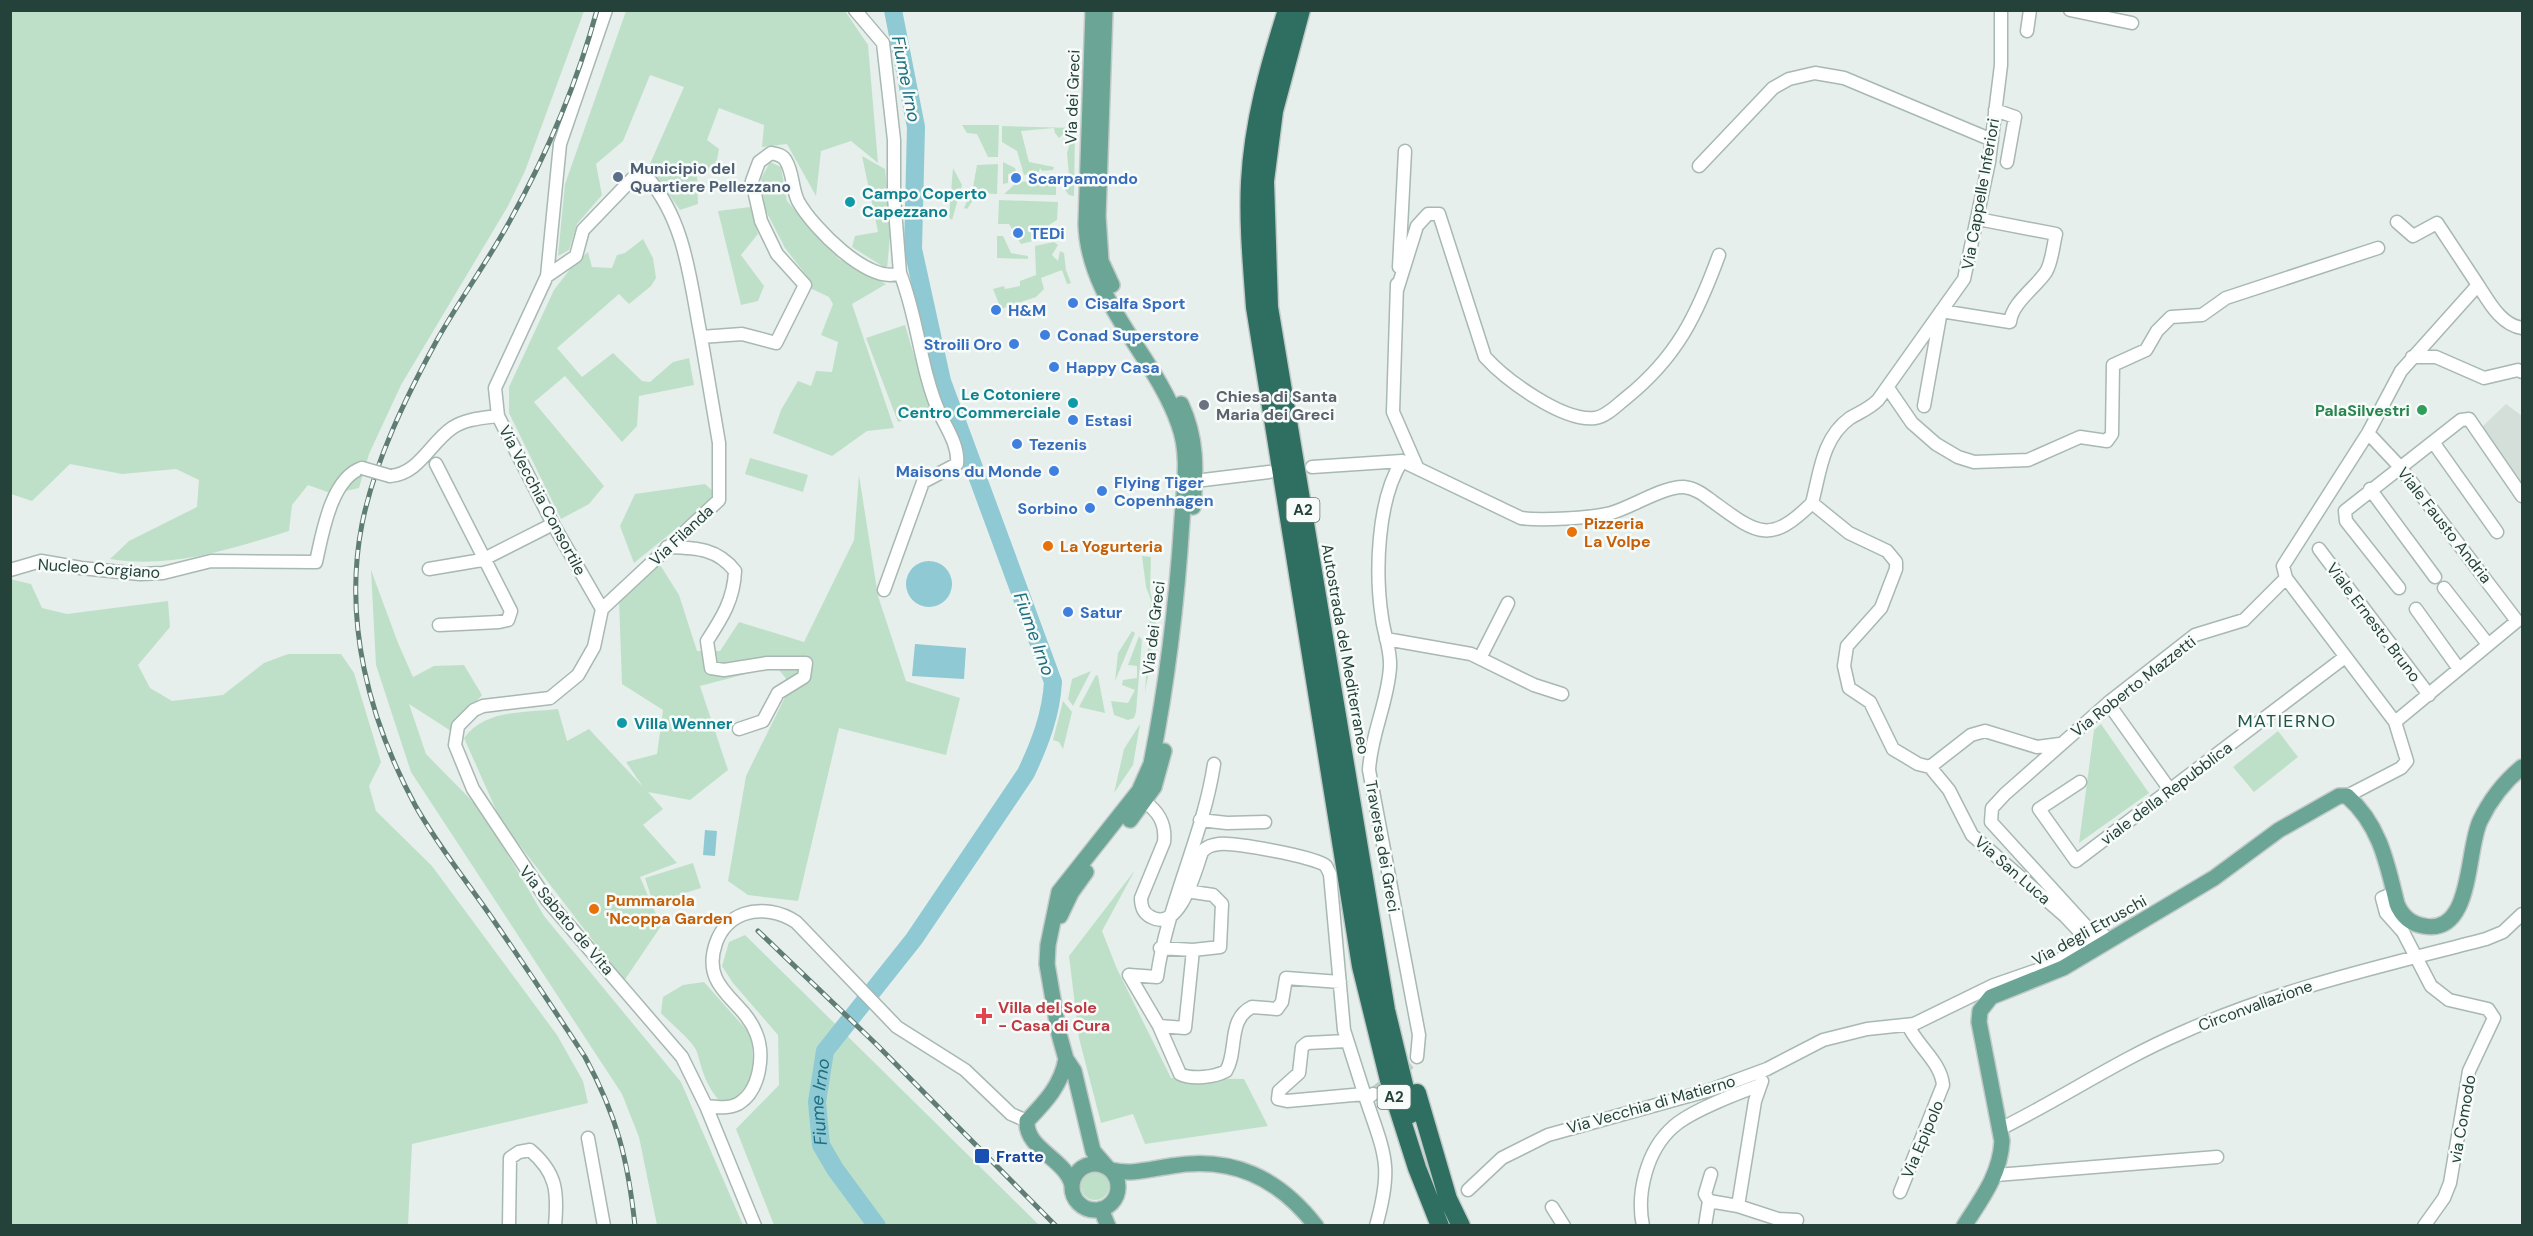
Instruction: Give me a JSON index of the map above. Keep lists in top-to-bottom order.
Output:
{
  "streets": {
    "highway": ["A2", "Autostrada del Mediterraneo"],
    "main road": ["Via dei Greci", "Via degli Etruschi"],
    "street": [
      "Via Cappelle Inferiori",
      "Via Vecchia Consortile",
      "Viale Fausto Andria",
      "Via Filanda",
      "Nucleo Corgiano",
      "Viale Ernesto Bruno",
      "Via Roberto Mazzetti",
      "viale della Repubblica",
      "Traversa dei Greci",
      "Via San Luca",
      "Via Sabato de Vita",
      "Circonvallazione",
      "Via Vecchia di Matierno",
      "via Comodo",
      "Via Epipolo"
    ]
  },
  "crossings": [
    ["Via Cappelle Inferiori", "Via San Luca"],
    ["Via Vecchia Consortile", "Via Filanda"],
    ["Via Vecchia Consortile", "Nucleo Corgiano"],
    ["Via Vecchia Consortile", "Via Sabato de Vita"],
    ["A2", "Autostrada del Mediterraneo"],
    ["Viale Fausto Andria", "Viale Ernesto Bruno"],
    ["Via Filanda", "Via Sabato de Vita"],
    ["Via Roberto Mazzetti", "Via San Luca"],
    ["Via San Luca", "Via Vecchia di Matierno"],
    ["Via degli Etruschi", "Via Vecchia di Matierno"],
    ["Circonvallazione", "via Comodo"],
    ["Via Vecchia di Matierno", "Via Epipolo"]
  ],
  "districts": ["MATIERNO"],
  "water": ["Fiume Irno"],
  "places": {
    "other": [
      "Municipio del Quartiere Pellezzano",
      "Scarpamondo",
      "Campo Coperto Capezzano",
      "TEDi",
      "Cisalfa Sport",
      "H&M",
      "Conad Superstore",
      "Stroili Oro",
      "Happy Casa",
      "Le Cotoniere Centro Commerciale",
      "Chiesa di Santa Maria dei Greci",
      "PalaSilvestri",
      "Estasi",
      "Tezenis",
      "Maisons du Monde",
      "Flying Tiger Copenhagen",
      "Sorbino",
      "Pizzeria La Volpe",
      "La Yogurteria",
      "Satur",
      "Villa Wenner",
      "Pummarola 'Ncoppa Garden"
    ],
    "health": ["Villa del Sole - Casa di Cura"],
    "transit": ["Fratte"]
  }
}
